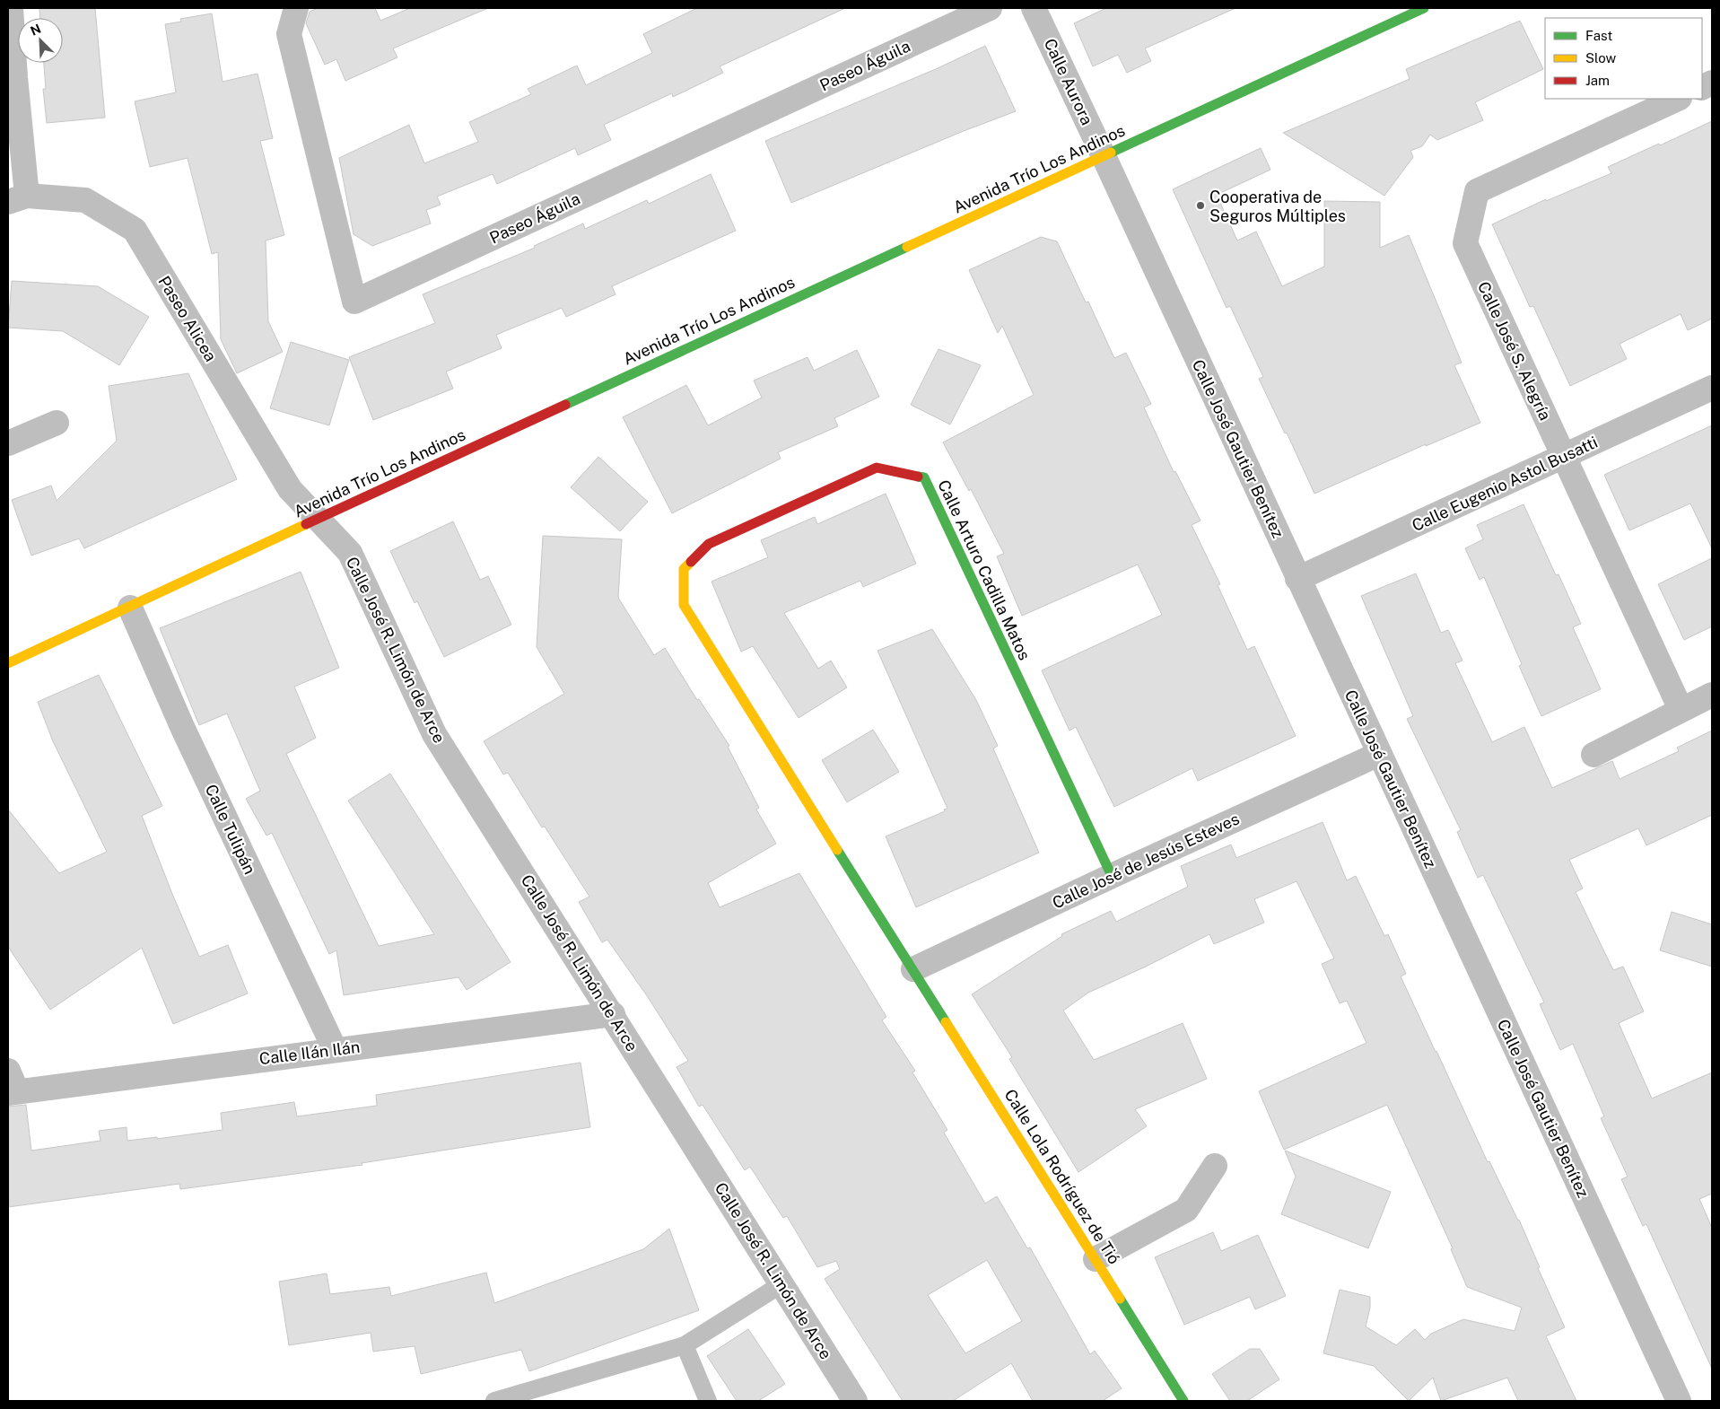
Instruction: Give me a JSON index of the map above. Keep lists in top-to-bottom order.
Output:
{
  "streets": {
    "street": [
      "Paseo Águila",
      "Calle Aurora",
      "Avenida Trío Los Andinos",
      "Paseo Alicea",
      "Calle José S. Alegría",
      "Calle José Gautier Benítez",
      "Calle Eugenio Astol Busatti",
      "Calle Arturo Cadilla Matos",
      "Calle José R. Limón de Arce",
      "Calle Tulipán",
      "Calle José de Jesús Esteves",
      "Calle Ilán Ilán",
      "Calle Lola Rodríguez de Tió"
    ]
  },
  "crossings": [
    ["Calle Aurora", "Avenida Trío Los Andinos"],
    ["Calle Aurora", "Calle José Gautier Benítez"],
    ["Avenida Trío Los Andinos", "Paseo Alicea"],
    ["Avenida Trío Los Andinos", "Calle José Gautier Benítez"],
    ["Avenida Trío Los Andinos", "Calle José R. Limón de Arce"],
    ["Avenida Trío Los Andinos", "Calle Tulipán"],
    ["Paseo Alicea", "Calle José R. Limón de Arce"],
    ["Calle José S. Alegría", "Calle Eugenio Astol Busatti"],
    ["Calle José Gautier Benítez", "Calle Eugenio Astol Busatti"],
    ["Calle José Gautier Benítez", "Calle José de Jesús Esteves"],
    ["Calle Arturo Cadilla Matos", "Calle José de Jesús Esteves"],
    ["Calle Arturo Cadilla Matos", "Calle Lola Rodríguez de Tió"],
    ["Calle José R. Limón de Arce", "Calle Ilán Ilán"],
    ["Calle Tulipán", "Calle Ilán Ilán"],
    ["Calle José de Jesús Esteves", "Calle Lola Rodríguez de Tió"]
  ],
  "places": ["Cooperativa de Seguros Múltiples"],
  "legend": ["Fast", "Slow", "Jam"],
  "north": "top left"
}
